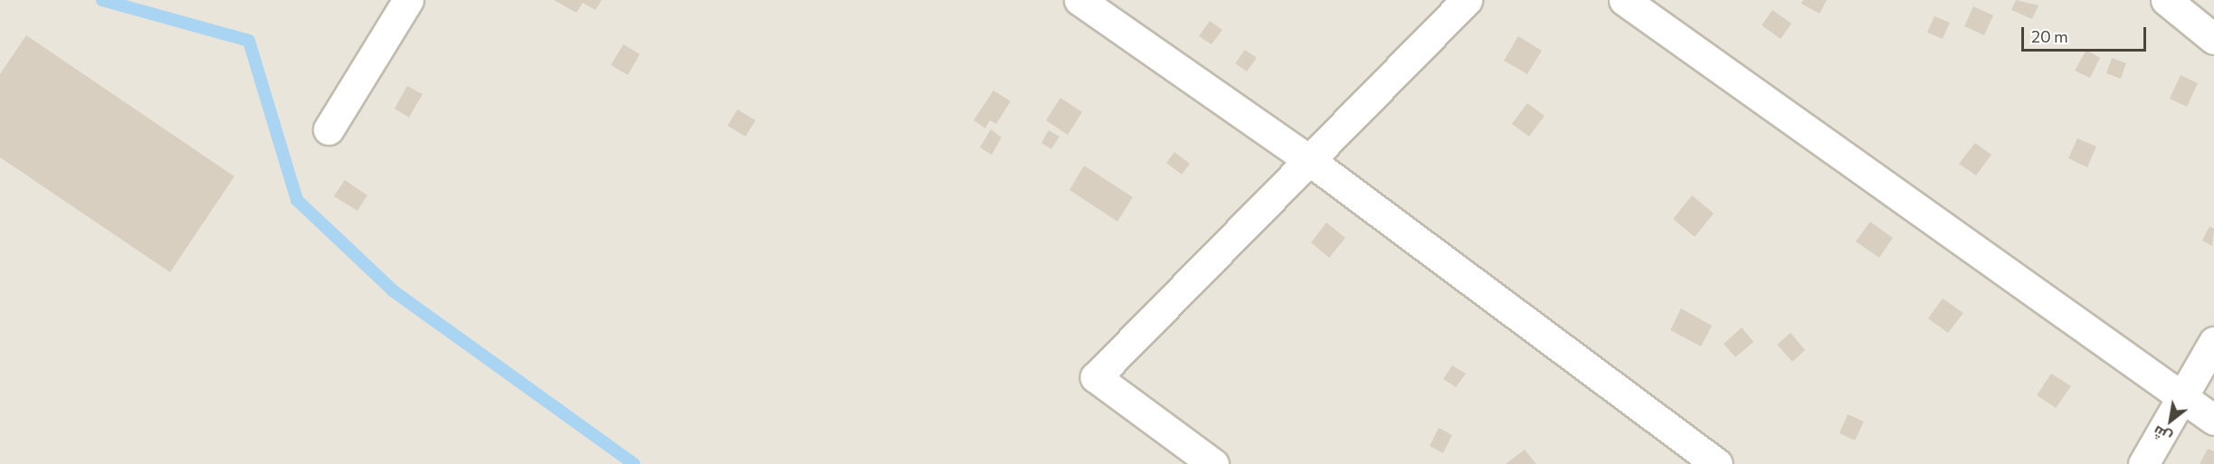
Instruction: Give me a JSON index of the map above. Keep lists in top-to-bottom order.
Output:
{
  "scale_bar": "20 m",
  "north": "bottom left"
}
